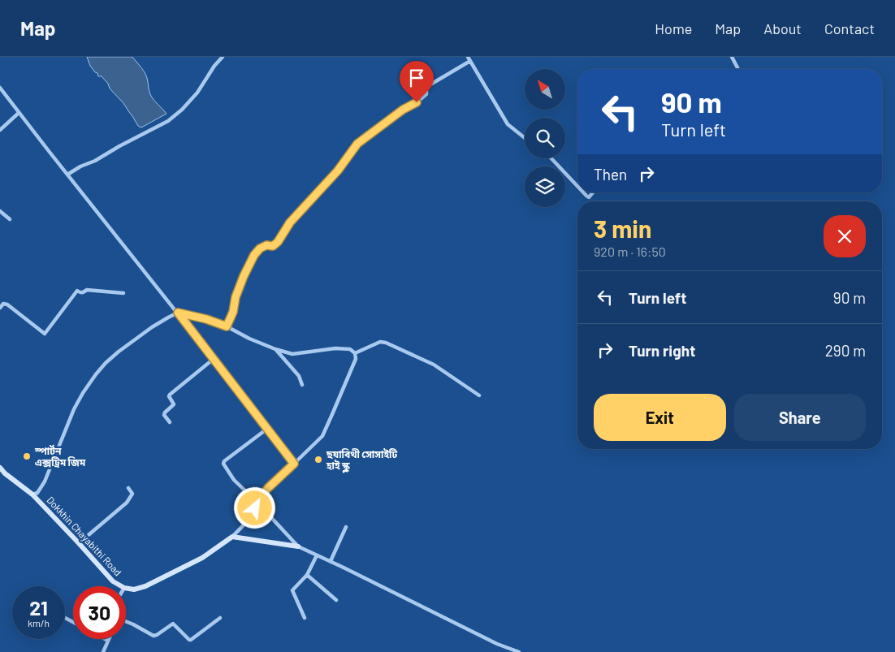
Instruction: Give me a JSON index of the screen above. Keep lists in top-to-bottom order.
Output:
{
  "streets": {
    "main road": ["Dokkhin Chayabithi Road"]
  },
  "places": ["স্পার্টন এক্সট্রিম জিম", "ছয়াবিথী সোসাইটি হাই স্কুল"],
  "north": "top left",
  "page": {
    "header": "Map",
    "nav": [
      "Home",
      "Map",
      "About",
      "Contact"
    ],
    "turn": ["90 m", "Turn left"],
    "then": "Then",
    "heading": ["3 min", "920 m · 16:50"],
    "list": [
      {
        "name": "Turn left",
        "value": "90 m"
      },
      {
        "name": "Turn right",
        "value": "290 m"
      }
    ],
    "buttons": ["Exit", "Share"],
    "speed": "21 km/h",
    "limit": "30"
  }
}
